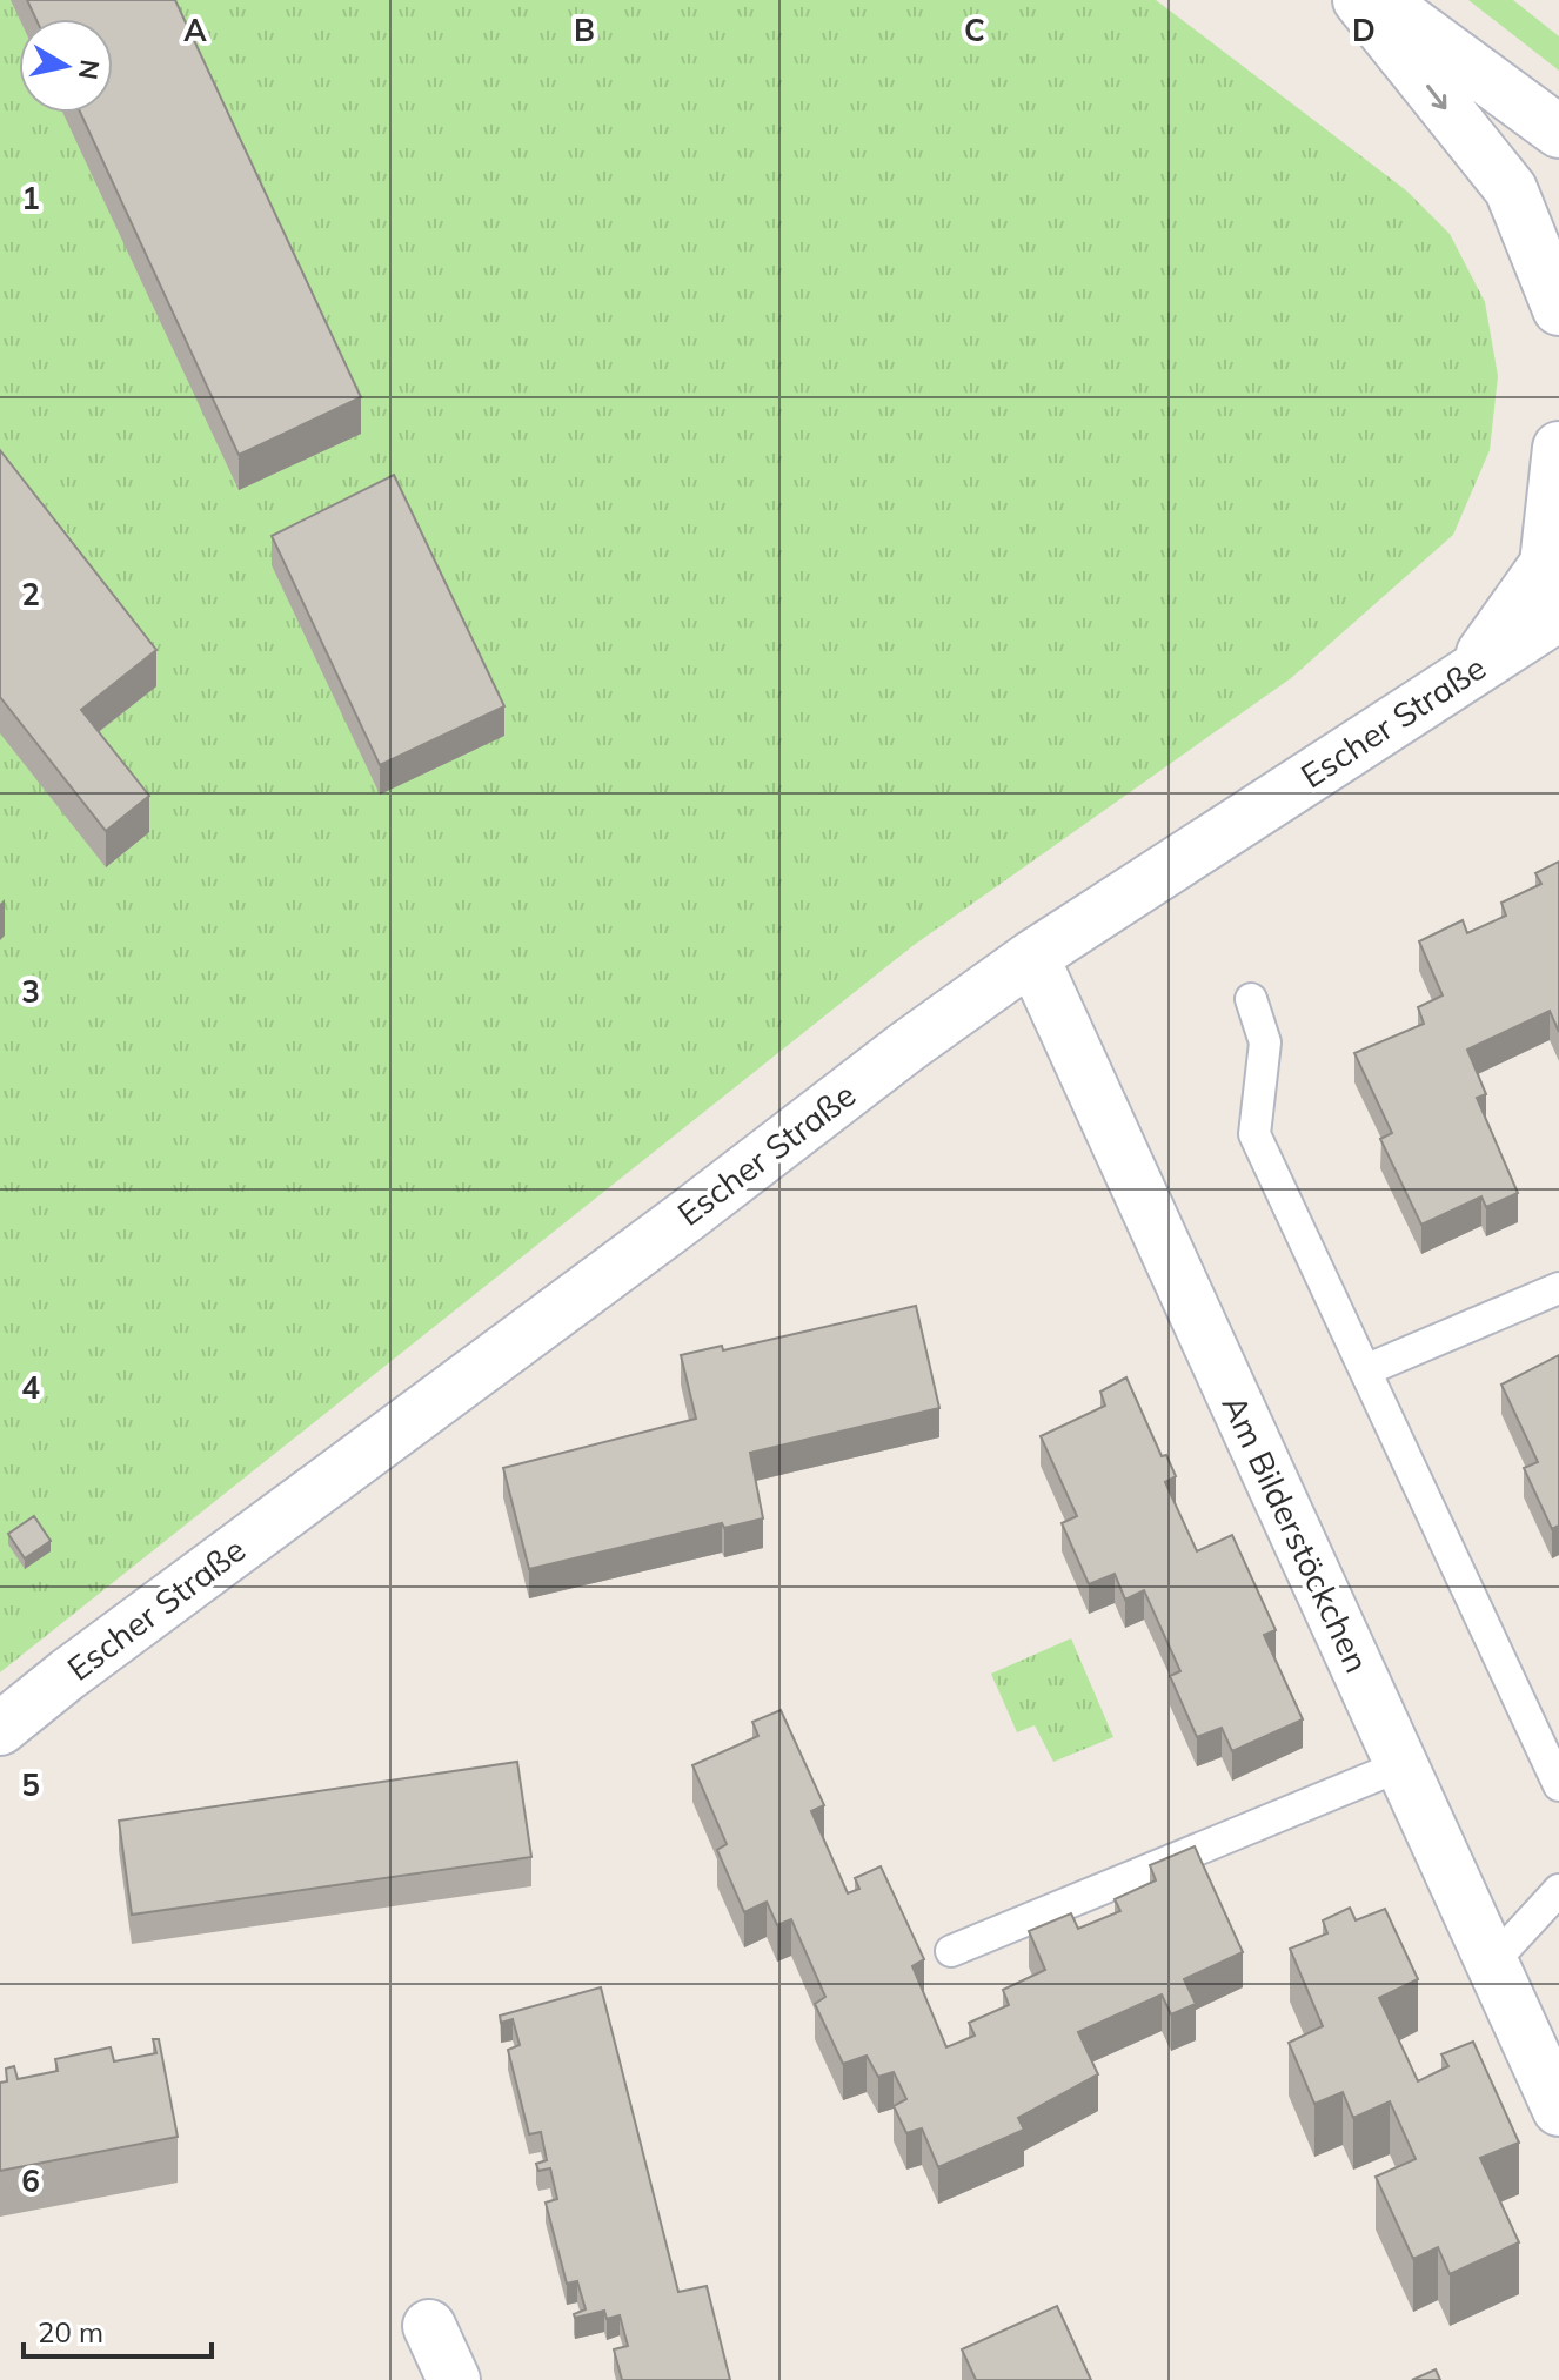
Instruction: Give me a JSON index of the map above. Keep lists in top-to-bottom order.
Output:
{
  "streets": {
    "street": ["Escher Straße", "Am Bilderstöckchen"]
  },
  "crossings": [
    ["Escher Straße", "Am Bilderstöckchen"]
  ],
  "scale_bar": "20 m",
  "north": "right",
  "grid": {
    "columns": [
      "A",
      "B",
      "C",
      "D"
    ],
    "rows": [
      "1",
      "2",
      "3",
      "4",
      "5",
      "6"
    ]
  }
}
